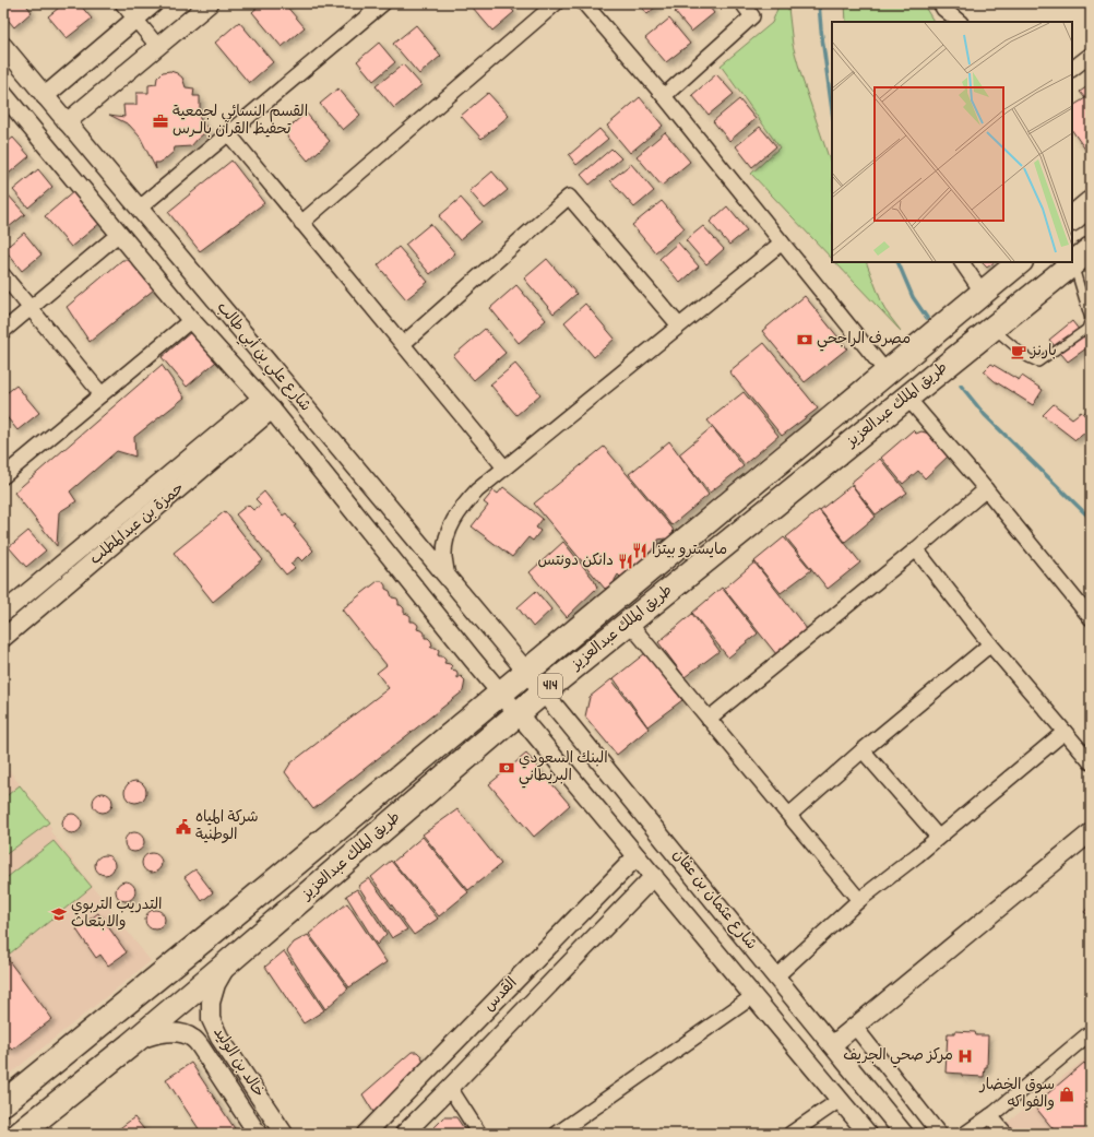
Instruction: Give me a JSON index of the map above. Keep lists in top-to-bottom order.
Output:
{
  "streets": {
    "highway": ["طريق الملك عبدالعزيز", "414"],
    "street": [
      "شارع علي بن أبي طالب",
      "حمزة بن عبدالمطلب",
      "شارع عثمان بن عفان",
      "القدس",
      "خالد بن الوليد"
    ]
  },
  "crossings": [
    ["شارع علي بن أبي طالب", "طريق الملك عبدالعزيز"],
    ["شارع علي بن أبي طالب", "حمزة بن عبدالمطلب"],
    ["شارع علي بن أبي طالب", "شارع عثمان بن عفان"],
    ["طريق الملك عبدالعزيز", "شارع عثمان بن عفان"],
    ["طريق الملك عبدالعزيز", "خالد بن الوليد"],
    ["شارع عثمان بن عفان", "القدس"]
  ],
  "places": {
    "office": ["القسم النسائي لجمعية تحفيظ القرآن بالـرس"],
    "bank": ["مصرف الراجحي", "البنك السعودي البريطاني"],
    "cafe": ["بارنز"],
    "restaurant": ["مايسترو بيتزا", "دانكن دونتس"],
    "public building": ["شركة المياه الوطنية"],
    "school or university": ["التدريب التربوي والابتعاث"],
    "hospital": ["مركز صحي الجريف"],
    "shop": ["سوق الخضار والفواكه"]
  }
}
